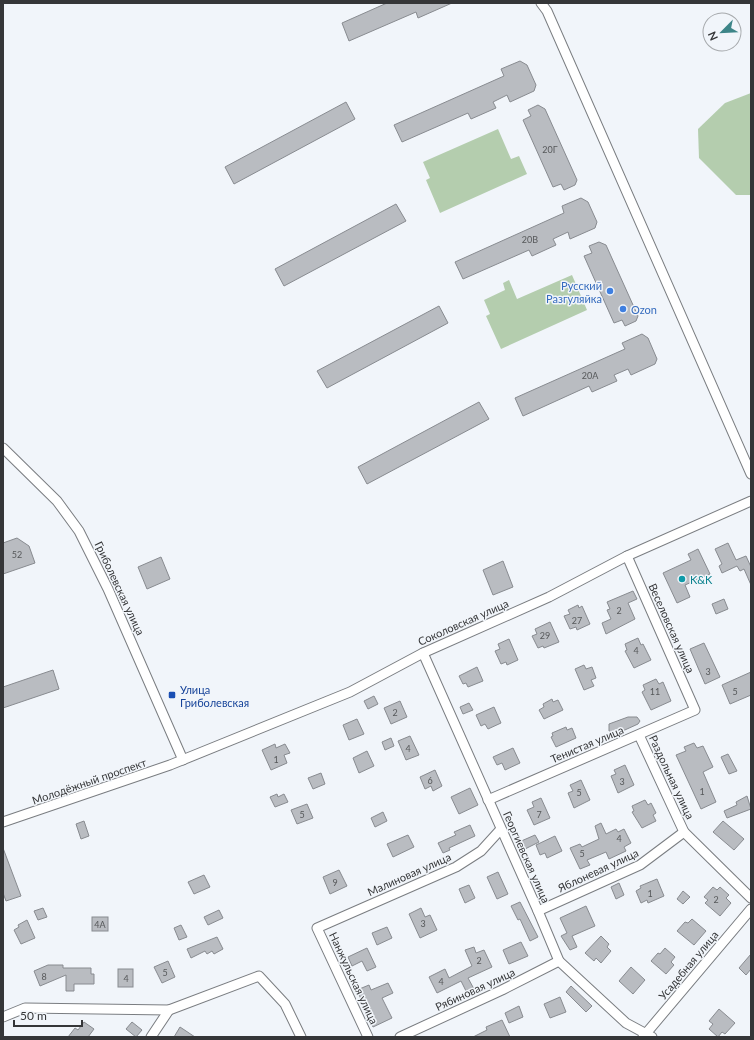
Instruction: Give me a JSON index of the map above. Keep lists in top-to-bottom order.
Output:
{
  "streets": {
    "street": [
      "Гриболевская улица",
      "Соколовская улица",
      "Веселовская улица",
      "Тенистая улица",
      "Раздольная улица",
      "Молодёжный проспект",
      "Георгиевская улица",
      "Яблоневая улица",
      "Малиновая улица",
      "Усадебная улица",
      "Нанжульская улица",
      "Рябиновая улица"
    ]
  },
  "crossings": [
    ["Гриболевская улица", "Соколовская улица"],
    ["Гриболевская улица", "Молодёжный проспект"],
    ["Соколовская улица", "Веселовская улица"],
    ["Соколовская улица", "Молодёжный проспект"],
    ["Соколовская улица", "Георгиевская улица"],
    ["Веселовская улица", "Тенистая улица"],
    ["Тенистая улица", "Раздольная улица"],
    ["Тенистая улица", "Георгиевская улица"],
    ["Раздольная улица", "Яблоневая улица"],
    ["Георгиевская улица", "Яблоневая улица"],
    ["Георгиевская улица", "Малиновая улица"],
    ["Георгиевская улица", "Усадебная улица"],
    ["Георгиевская улица", "Рябиновая улица"],
    ["Малиновая улица", "Нанжульская улица"]
  ],
  "places": {
    "other": ["Русский Разгуляйка", "Ozon", "K&K"],
    "transit": ["Улица Гриболевская"]
  },
  "house_numbers": [
    "20Г",
    "20В",
    "20А",
    "52",
    "2",
    "27",
    "29",
    "4",
    "3",
    "11",
    "5",
    "2",
    "4",
    "1",
    "6",
    "3",
    "1",
    "5",
    "5",
    "7",
    "4",
    "5",
    "9",
    "1",
    "2",
    "3",
    "4А",
    "2",
    "5",
    "8",
    "4",
    "4"
  ],
  "scale_bar": "50 m",
  "north": "bottom left"
}
